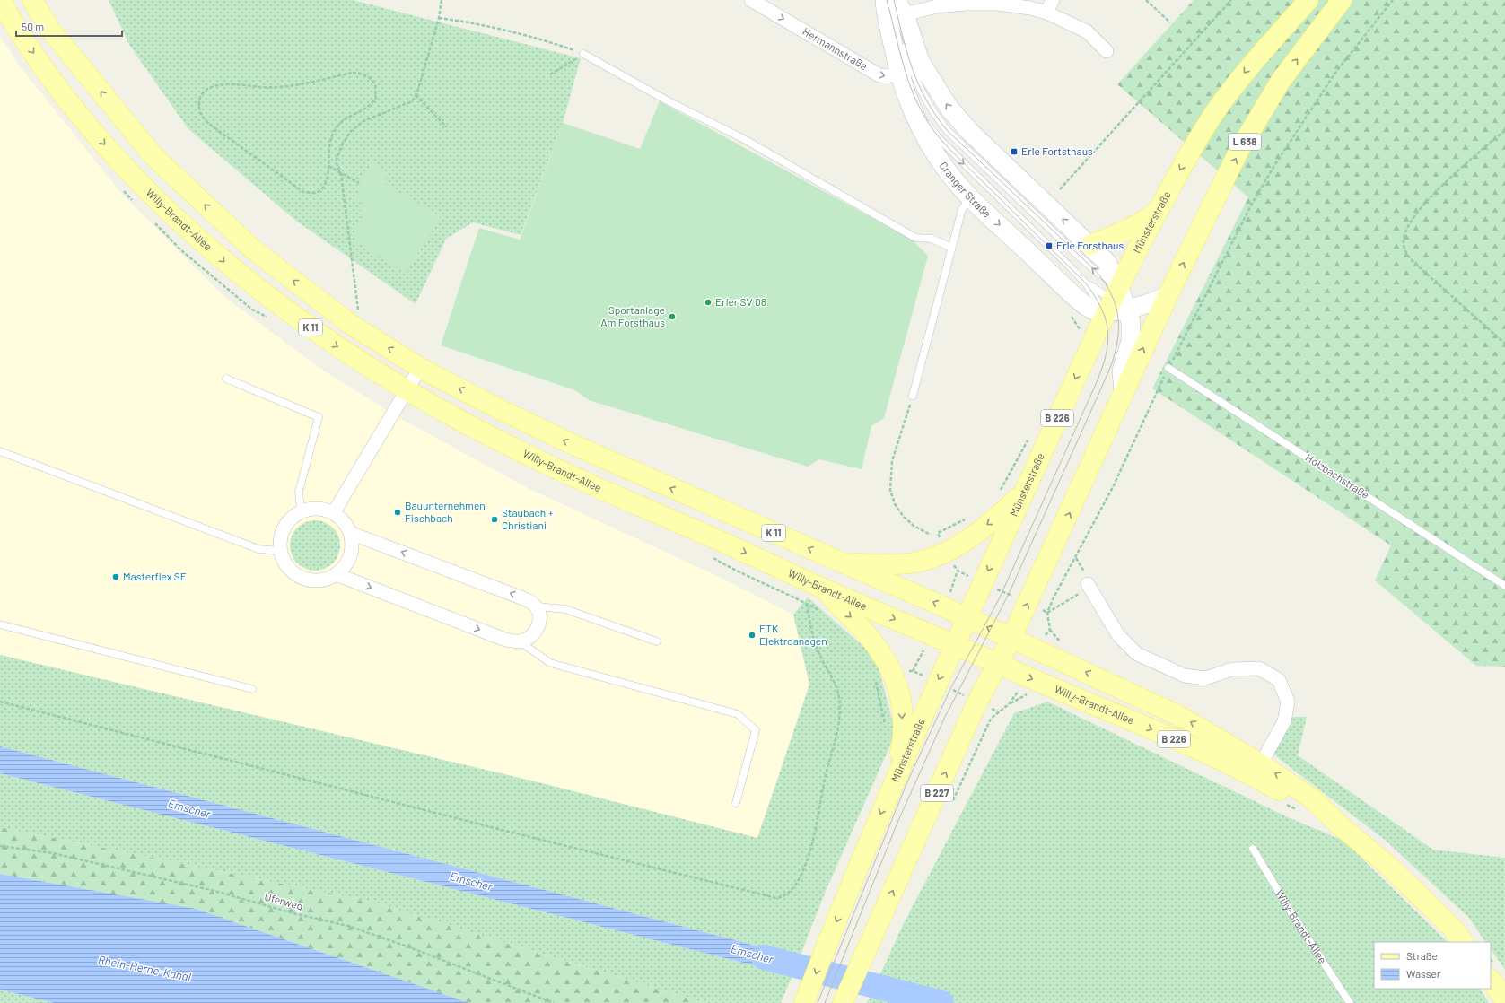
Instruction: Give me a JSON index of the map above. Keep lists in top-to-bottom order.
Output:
{
  "streets": {
    "main road": [
      "L 638",
      "Cranger Straße",
      "Willy-Brandt-Allee",
      "Münsterstraße",
      "K 11",
      "B 226",
      "B 227"
    ],
    "street": ["Hermannstraße"],
    "lane": ["Holzbachstraße"],
    "path": ["Uferweg"]
  },
  "crossings": [
    ["Hermannstraße", "Cranger Straße"],
    ["L 638", "Cranger Straße"],
    ["L 638", "B 226"],
    ["Cranger Straße", "Münsterstraße"],
    ["Cranger Straße", "B 226"],
    ["Willy-Brandt-Allee", "Münsterstraße"],
    ["Willy-Brandt-Allee", "B 226"],
    ["Willy-Brandt-Allee", "B 227"],
    ["Münsterstraße", "B 226"],
    ["B 226", "B 227"]
  ],
  "one_way": ["Hermannstraße"],
  "water": ["Emscher", "Rhein-Herne-Kanal"],
  "places": {
    "transit": ["Erle Fortsthaus", "Erle Forsthaus"],
    "other": [
      "Erler SV 08",
      "Sportanlage Am Forsthaus",
      "Bauunternehmen Fischbach",
      "Staubach + Christiani",
      "Masterflex SE",
      "ETK Elektroanagen"
    ]
  },
  "legend": ["Straße", "Wasser"],
  "scale_bar": "50 m"
}
